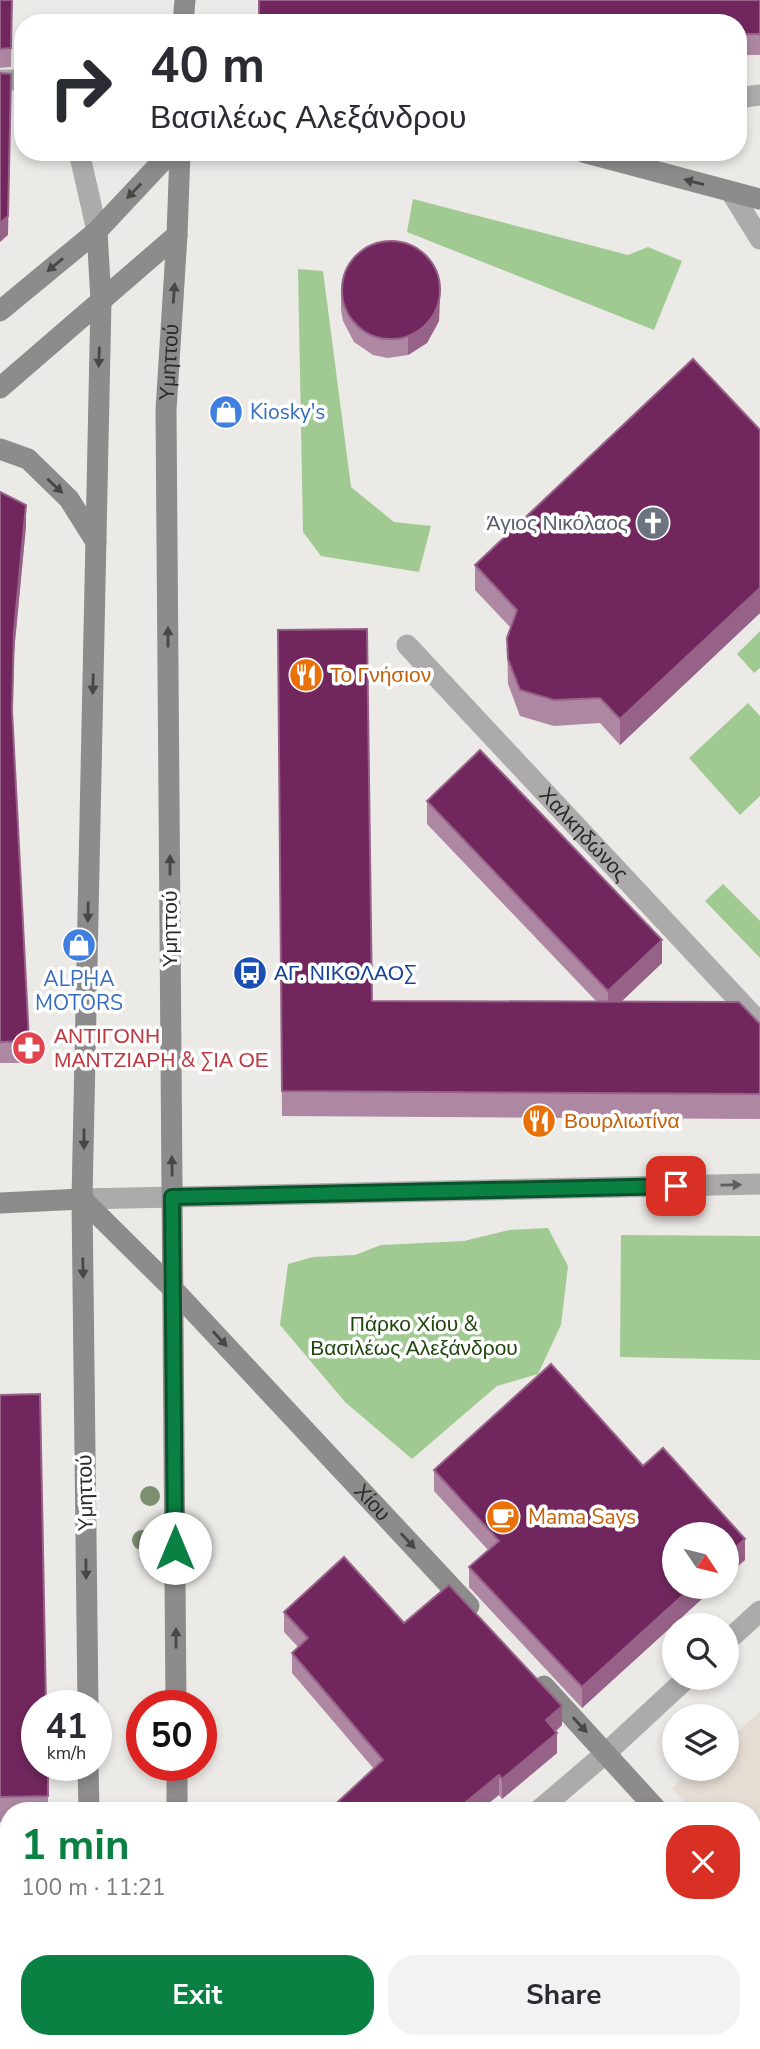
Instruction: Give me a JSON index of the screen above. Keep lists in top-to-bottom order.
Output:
{
  "streets": {
    "main road": ["Υμηττού", "Χίου"],
    "street": ["Χαλκηδώνος"]
  },
  "crossings": [
    ["Υμηττού", "Χίου"]
  ],
  "one_way": ["Χίου"],
  "parks": ["Πάρκο Χίου & Βασιλέως Αλεξάνδρου"],
  "places": {
    "shop": ["Kiosky's", "ALPHA MOTORS"],
    "church": ["Άγιος Νικόλαος"],
    "restaurant": ["Το Γνήσιον", "Βουρλιωτίνα"],
    "bus stop": ["ΑΓ. ΝΙΚΟΛΑΟΣ"],
    "pharmacy": ["ΑΝΤΙΓΟΝΗ ΜΑΝΤΖΙΑΡΗ & ΣΙΑ ΟΕ"],
    "cafe": ["Mama Says"]
  },
  "north": "bottom right",
  "page": {
    "turn": ["40 m", "Βασιλέως Αλεξάνδρου"],
    "speed": "41 km/h",
    "limit": "50",
    "heading": ["1 min", "100 m · 11:21"],
    "buttons": ["Exit", "Share"]
  }
}
